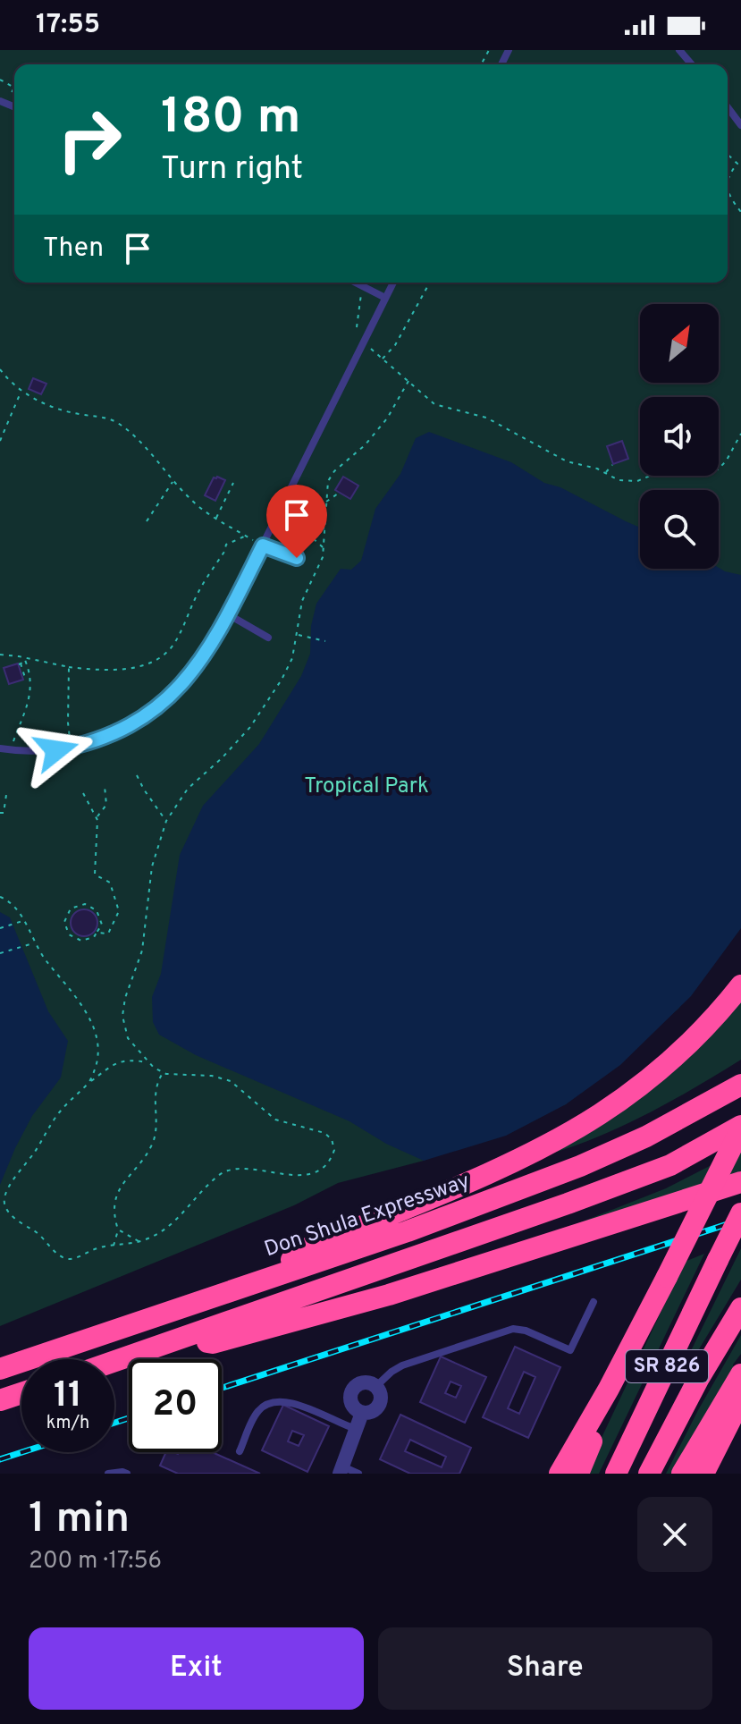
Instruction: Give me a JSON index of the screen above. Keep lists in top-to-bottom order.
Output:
{
  "streets": {
    "highway": ["Don Shula Expressway", "SR 826"]
  },
  "parks": ["Tropical Park"],
  "north": "top right",
  "page": {
    "status": "17:55",
    "turn": ["180 m", "Turn right"],
    "then": "Then",
    "speed": "11 km/h",
    "limit": "20",
    "heading": ["1 min", "200 m · 17:56"],
    "buttons": ["Exit", "Share"]
  }
}
